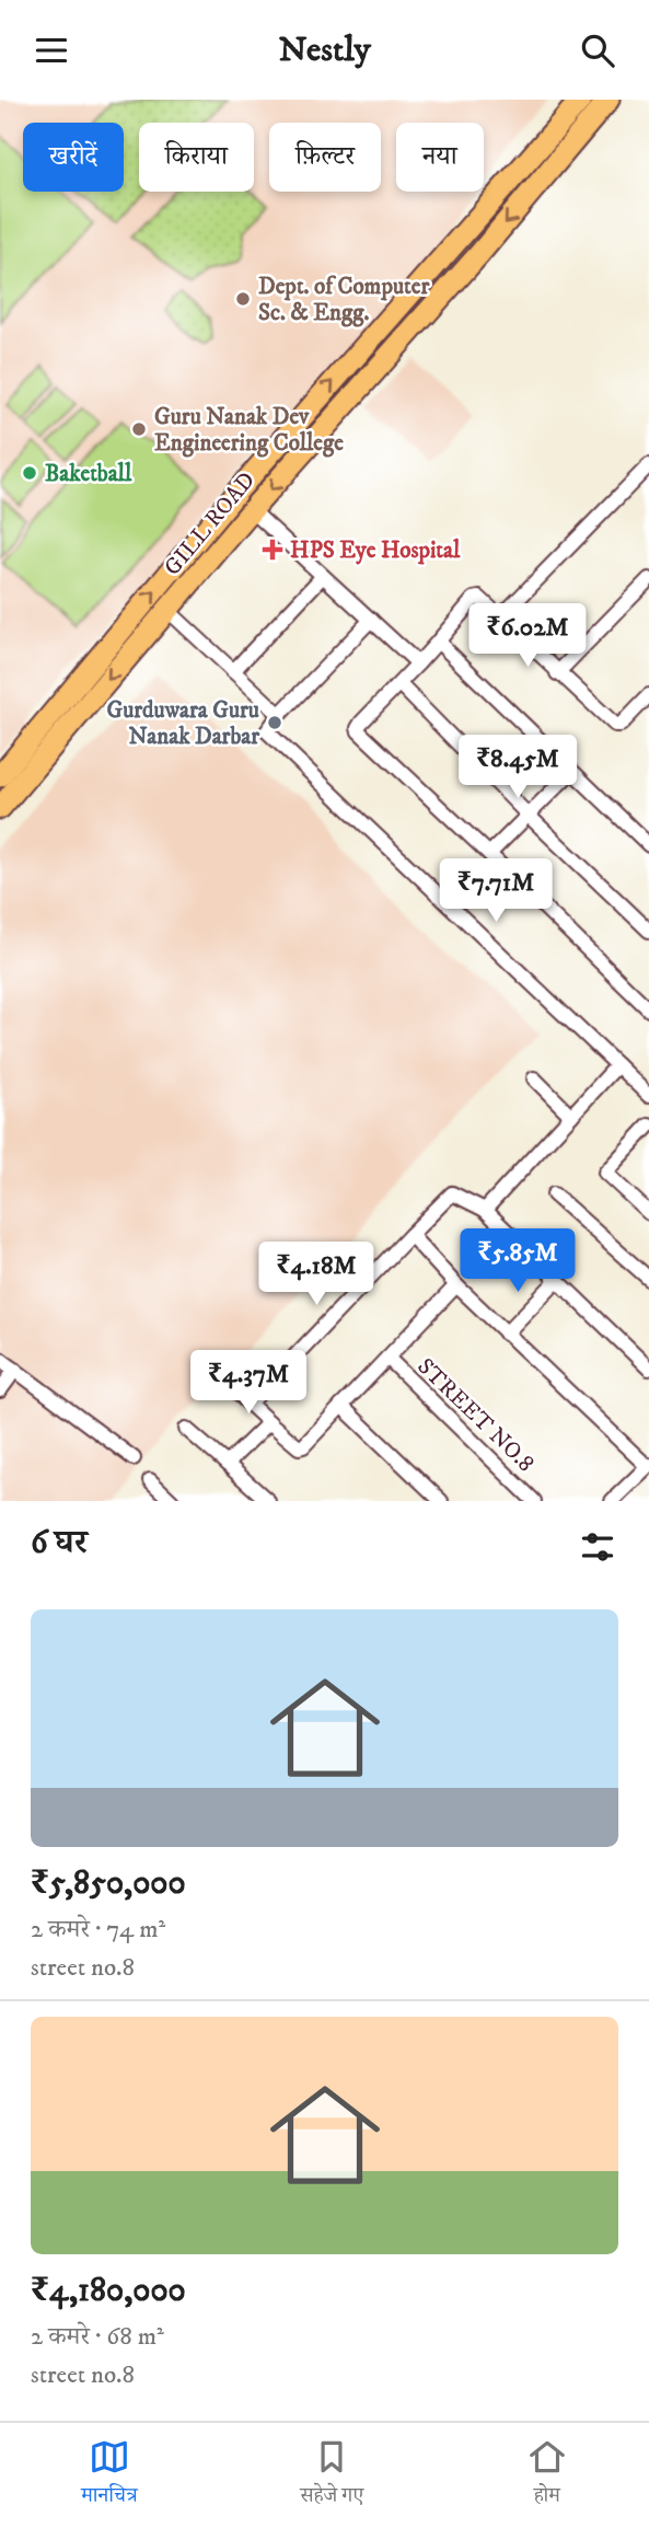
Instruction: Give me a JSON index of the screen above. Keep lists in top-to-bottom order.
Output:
{
  "streets": {
    "main road": ["GILL ROAD"],
    "street": ["STREET NO.8"]
  },
  "places": {
    "other": [
      "Dept. of Computer Sc. & Engg.",
      "Guru Nanak Dev Engineering College",
      "Baketball",
      "Gurduwara Guru Nanak Darbar"
    ],
    "health": ["HPS Eye Hospital"]
  },
  "page": {
    "header": "Nestly",
    "chip": [
      "खरीदें",
      "किराया",
      "फ़िल्टर",
      "नया"
    ],
    "price": [
      "₹6.02M",
      "₹8.45M",
      "₹7.71M",
      "₹5.85M",
      "₹4.18M",
      "₹4.37M"
    ],
    "heading": "6 घर",
    "list": [
      {
        "name": "₹5,850,000",
        "note": "2 कमरे · 74 m² · street no.8"
      },
      {
        "name": "₹4,180,000",
        "note": "2 कमरे · 68 m² · street no.8"
      }
    ],
    "tabs": ["मानचित्र", "सहेजे गए", "होम"]
  }
}
